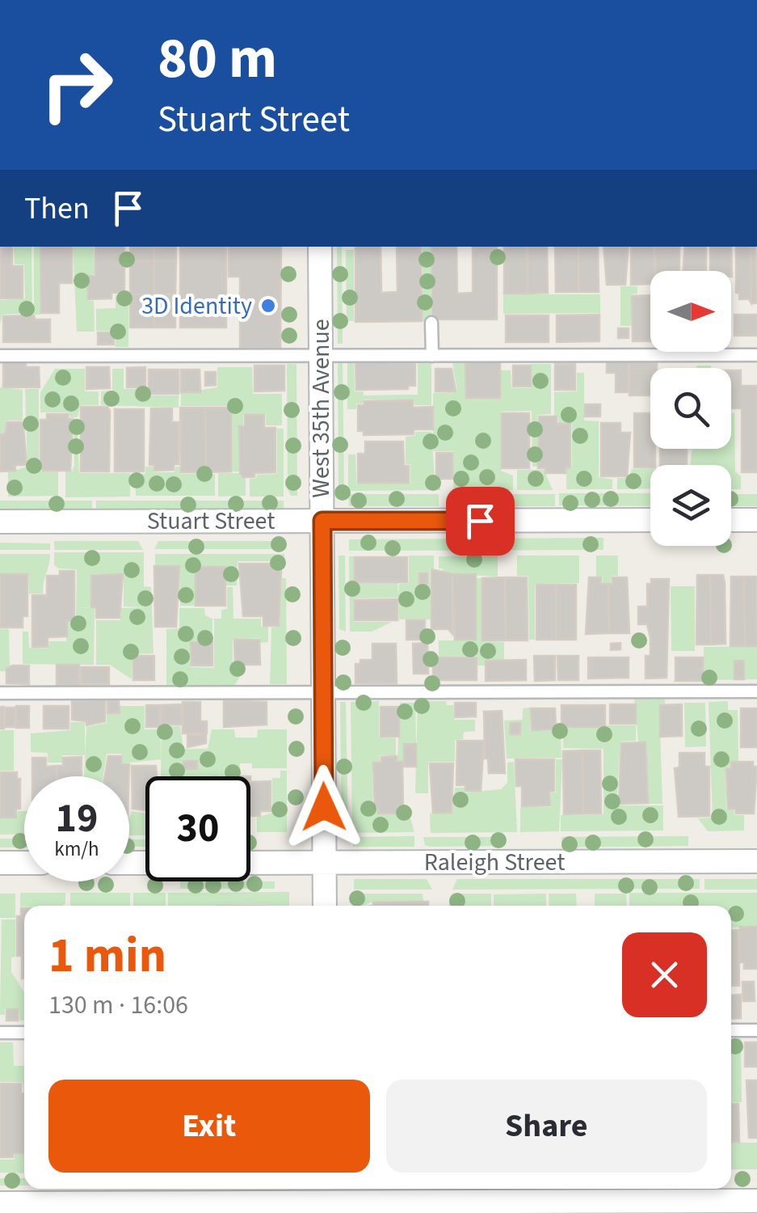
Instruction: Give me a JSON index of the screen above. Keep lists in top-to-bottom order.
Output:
{
  "streets": {
    "street": ["West 35th Avenue", "Stuart Street", "Raleigh Street"]
  },
  "crossings": [
    ["West 35th Avenue", "Stuart Street"],
    ["West 35th Avenue", "Raleigh Street"]
  ],
  "places": ["3D Identity"],
  "north": "right",
  "page": {
    "turn": ["80 m", "Stuart Street"],
    "then": "Then",
    "speed": "19 km/h",
    "limit": "30",
    "heading": ["1 min", "130 m · 16:06"],
    "buttons": ["Exit", "Share"]
  }
}
